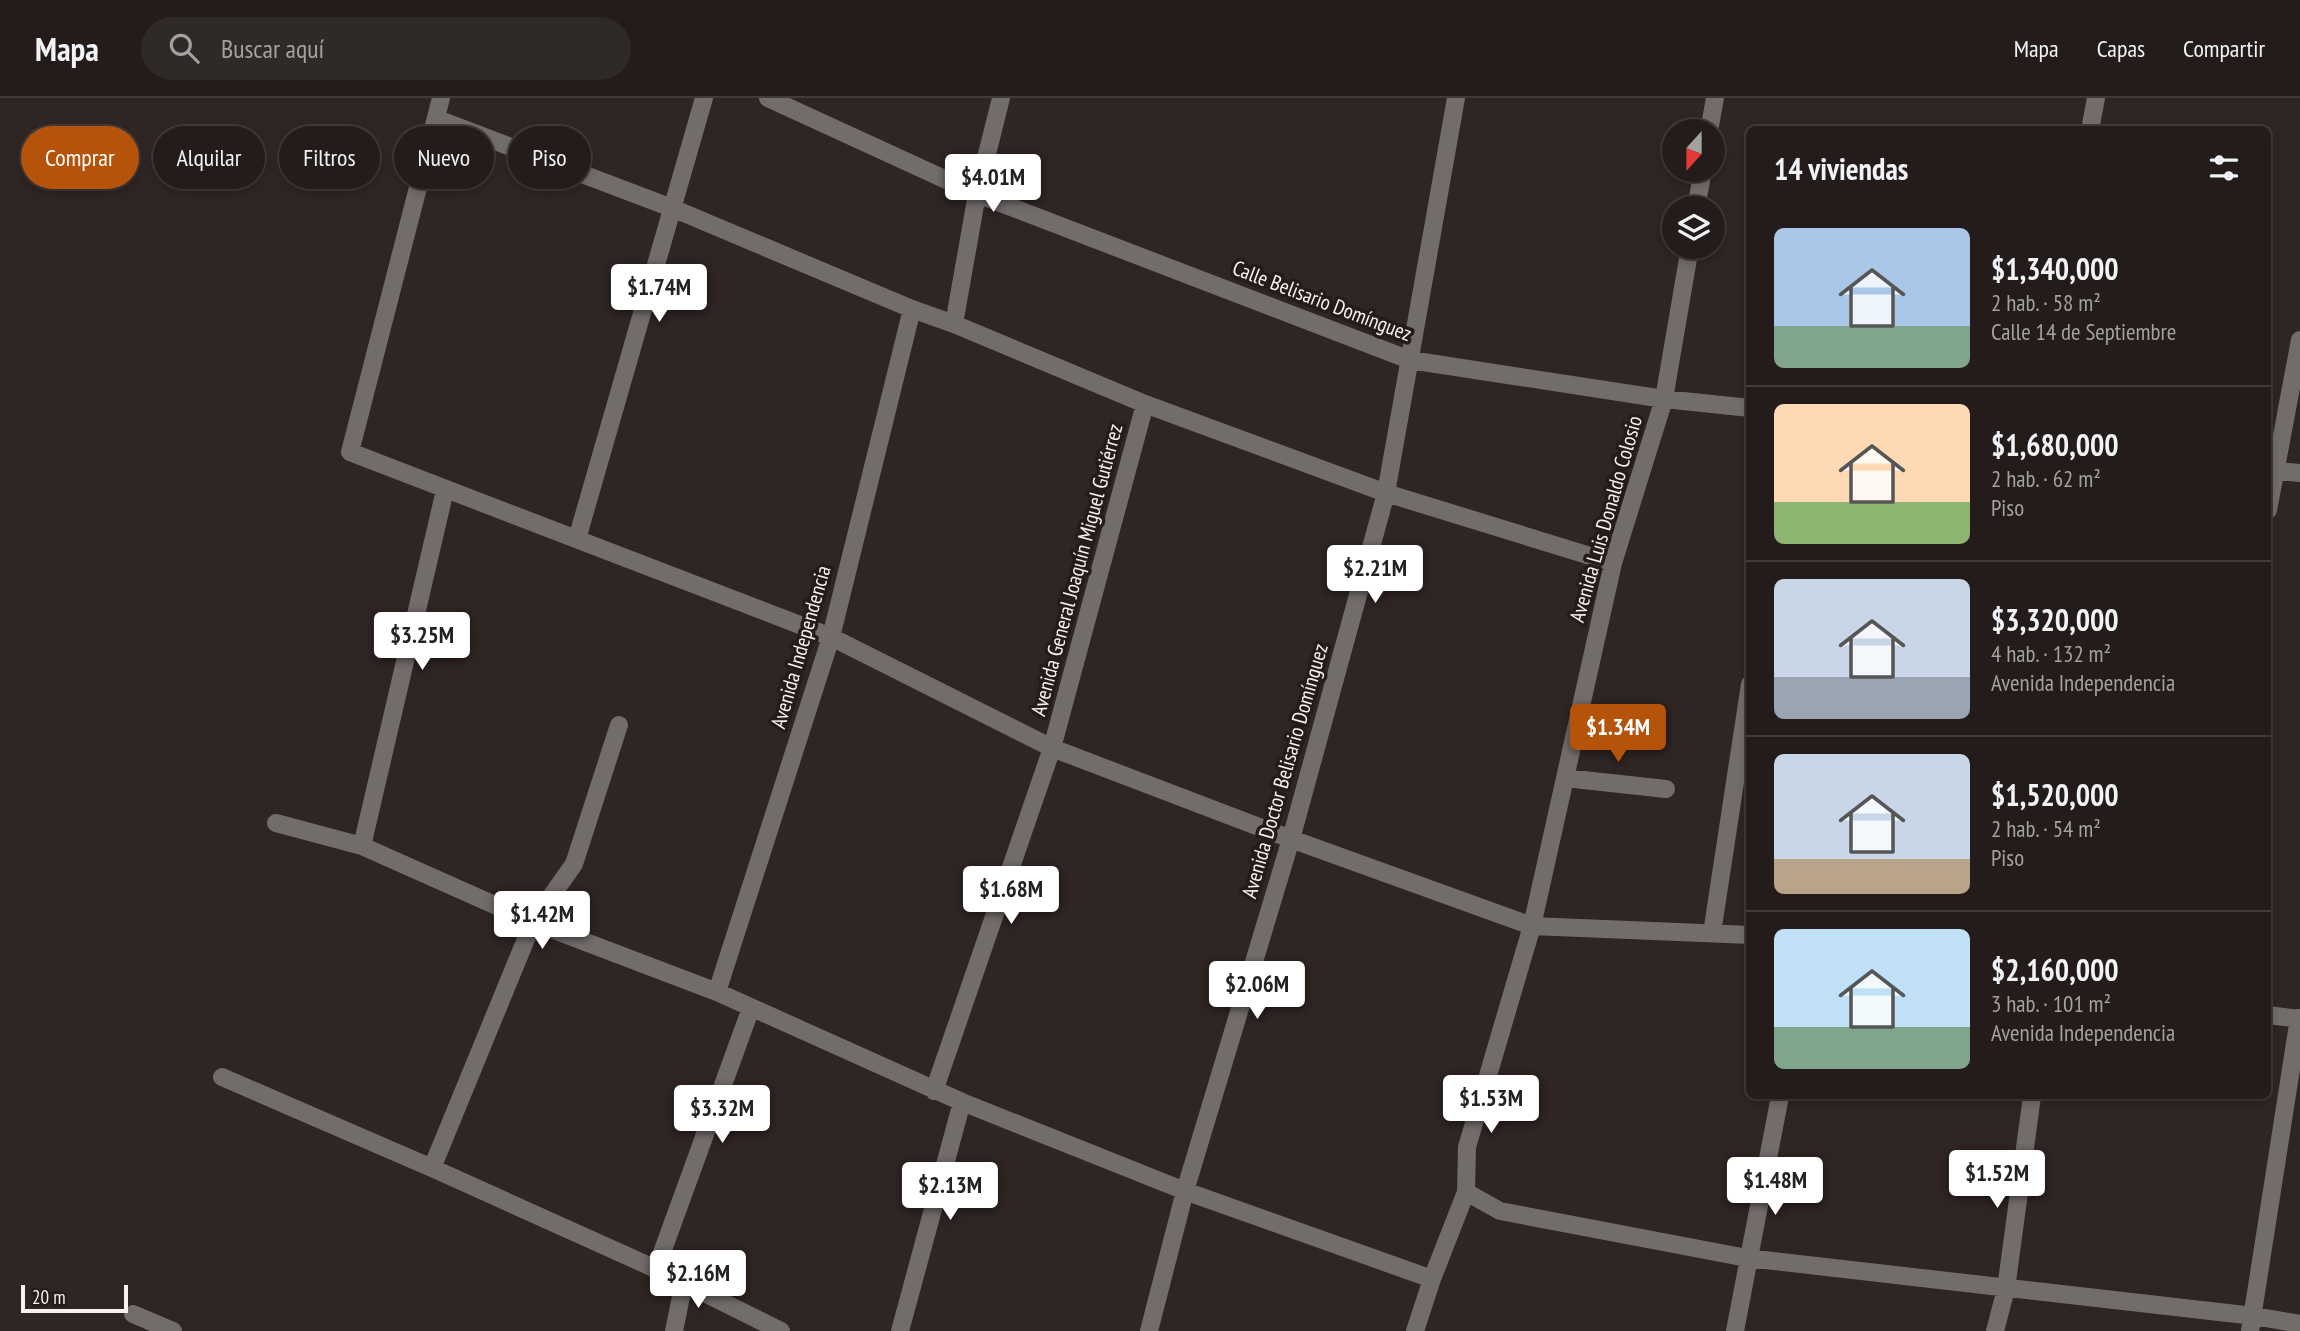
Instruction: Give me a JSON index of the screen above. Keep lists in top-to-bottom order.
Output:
{
  "streets": {
    "street": [
      "Calle Belisario Domínguez",
      "Avenida Luis Donaldo Colosio",
      "Avenida General Joaquín Miguel Gutiérrez",
      "Avenida Independencia",
      "Avenida Doctor Belisario Domínguez"
    ]
  },
  "crossings": [
    ["Calle Belisario Domínguez", "Avenida Luis Donaldo Colosio"],
    ["Calle Belisario Domínguez", "Avenida Doctor Belisario Domínguez"]
  ],
  "scale_bar": "20 m",
  "north": "bottom",
  "page": {
    "header": "Mapa",
    "search": "Buscar aquí",
    "nav": ["Mapa", "Capas", "Compartir"],
    "chip": [
      "Comprar",
      "Alquilar",
      "Filtros",
      "Nuevo",
      "Piso"
    ],
    "heading": "14 viviendas",
    "price": [
      "$4.01M",
      "$1.74M",
      "$2.21M",
      "$3.25M",
      "$1.34M",
      "$1.68M",
      "$1.42M",
      "$2.06M",
      "$1.53M",
      "$3.32M",
      "$1.52M",
      "$1.48M",
      "$2.13M",
      "$2.16M"
    ],
    "list": [
      {
        "name": "$1,340,000",
        "note": "2 hab. · 58 m² · Calle 14 de Septiembre"
      },
      {
        "name": "$1,680,000",
        "note": "2 hab. · 62 m² · Piso"
      },
      {
        "name": "$3,320,000",
        "note": "4 hab. · 132 m² · Avenida Independencia"
      },
      {
        "name": "$1,520,000",
        "note": "2 hab. · 54 m² · Piso"
      },
      {
        "name": "$2,160,000",
        "note": "3 hab. · 101 m² · Avenida Independencia"
      }
    ],
    "scale": "20 m"
  }
}
